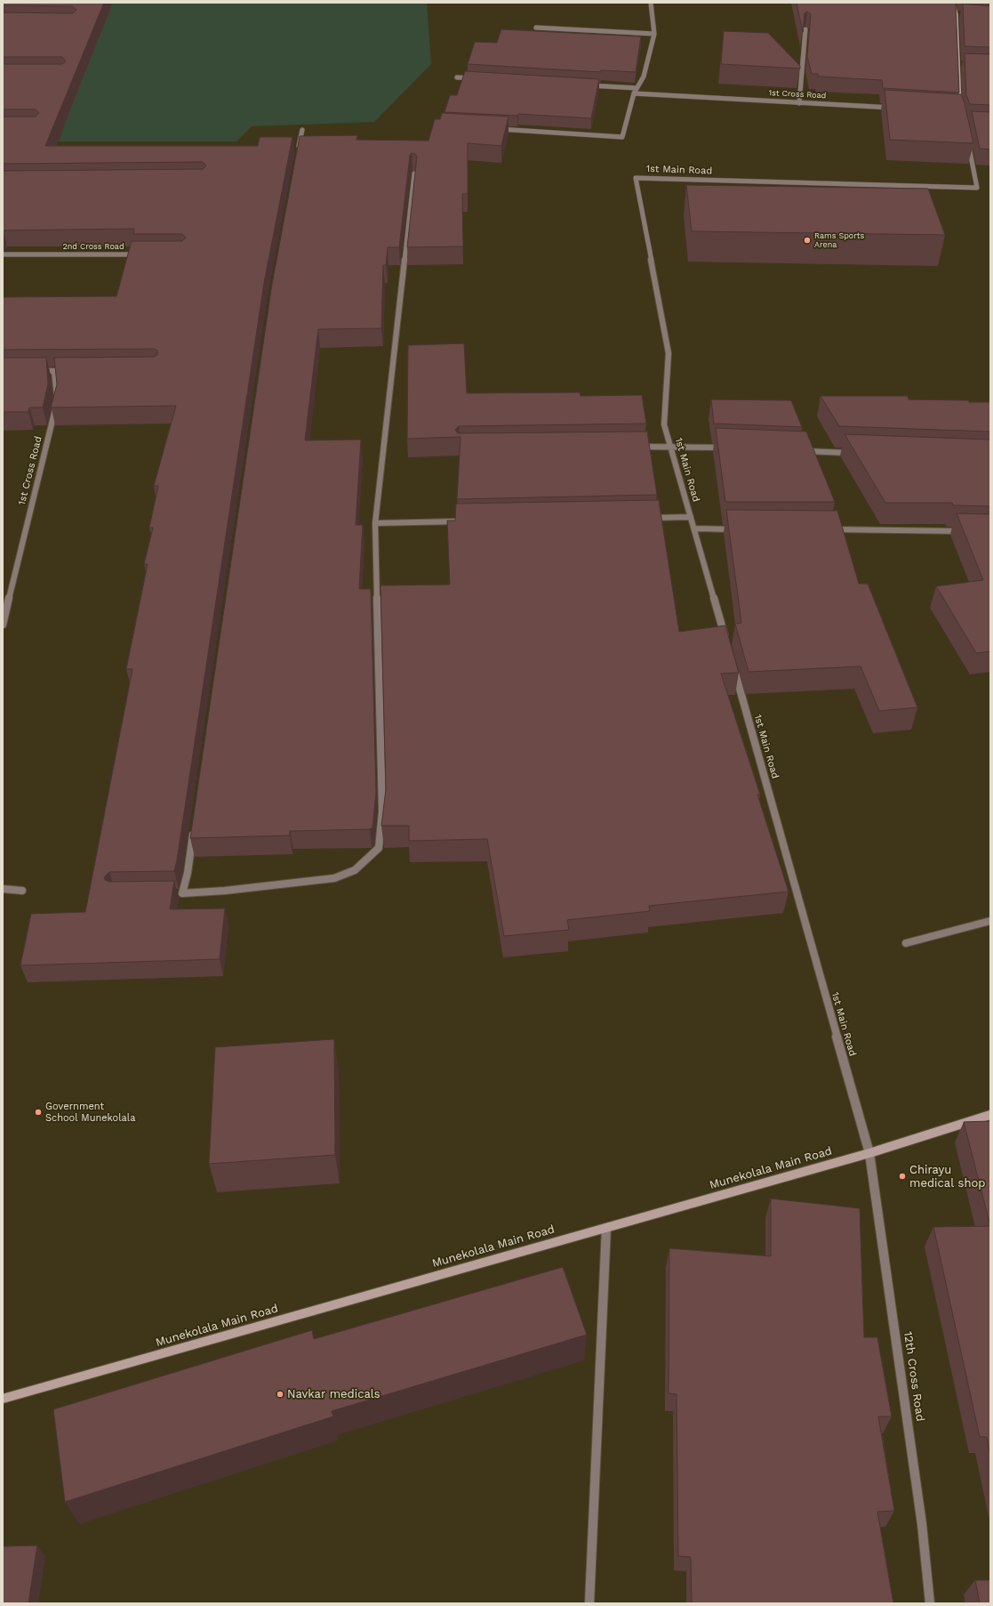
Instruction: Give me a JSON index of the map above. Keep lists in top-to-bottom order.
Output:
{
  "streets": {
    "street": [
      "1st Cross Road",
      "1st Main Road",
      "2nd Cross Road",
      "Munekolala Main Road",
      "12th Cross Road"
    ]
  },
  "crossings": [
    ["1st Main Road", "Munekolala Main Road"],
    ["1st Main Road", "12th Cross Road"],
    ["Munekolala Main Road", "12th Cross Road"]
  ],
  "places": [
    "Rams Sports Arena",
    "Government School Munekolala",
    "Chirayu medical shop",
    "Navkar medicals"
  ]
}
